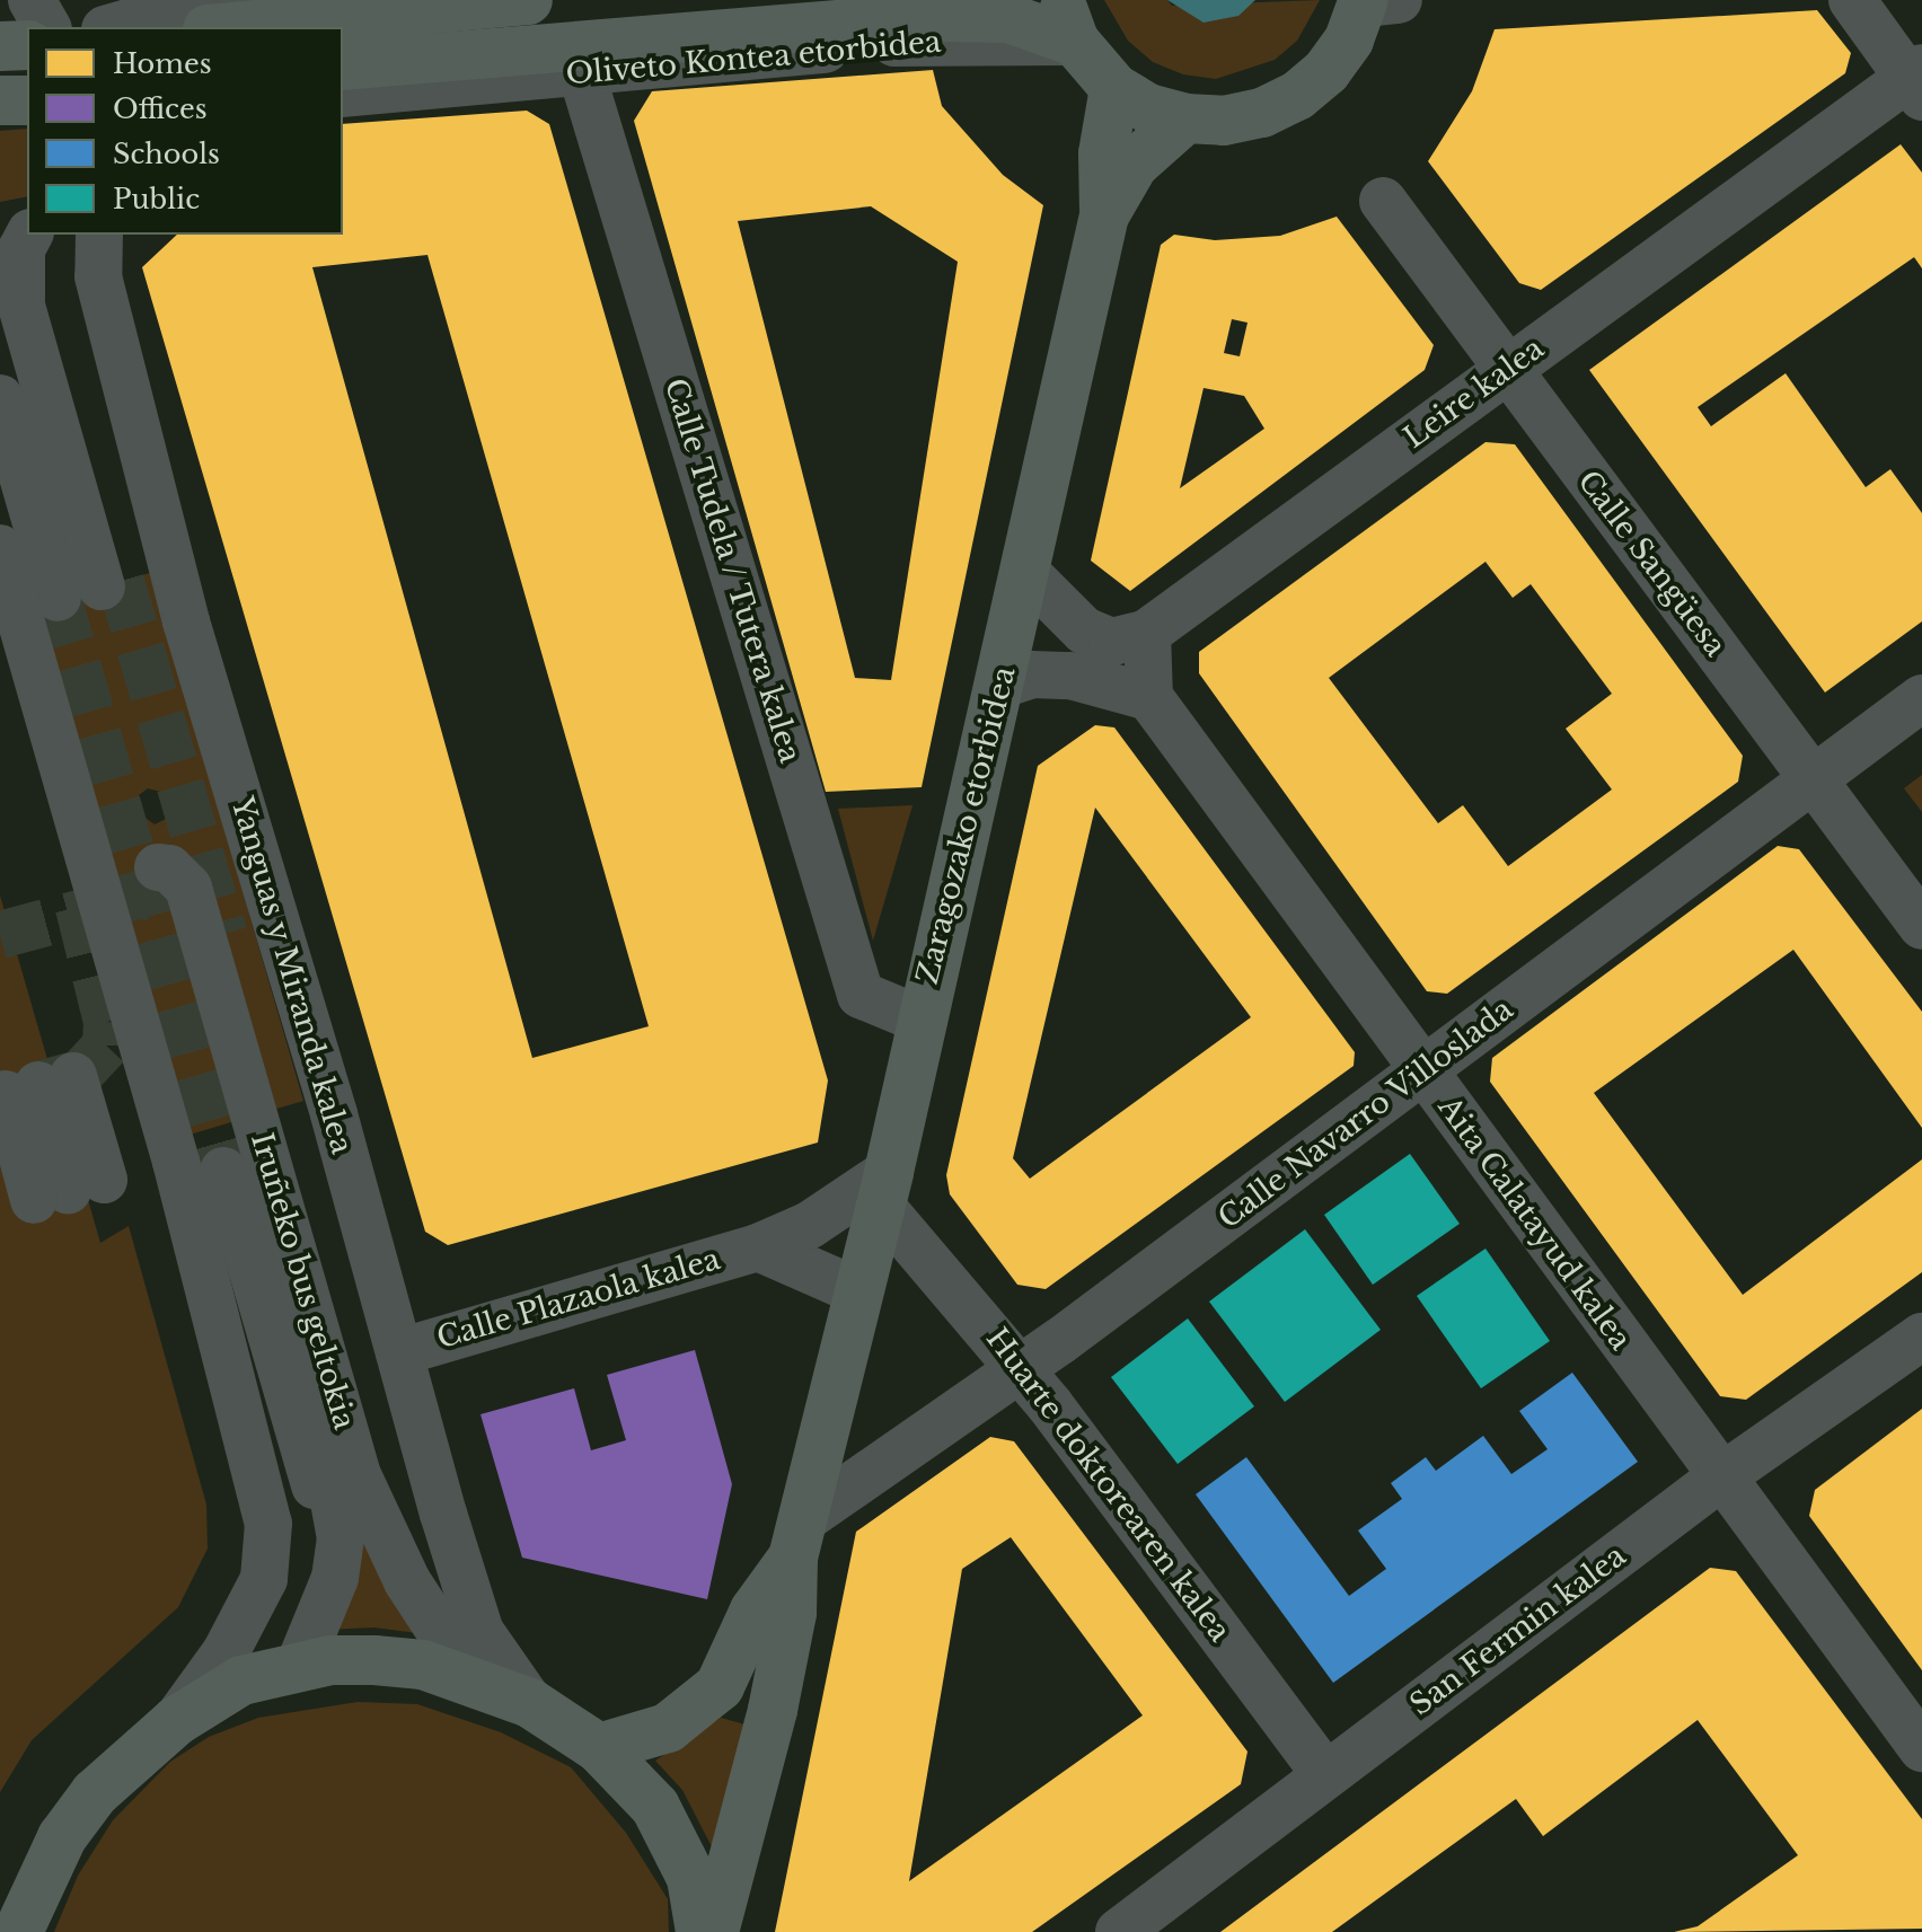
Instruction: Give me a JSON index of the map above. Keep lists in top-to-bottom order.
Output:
{
  "streets": {
    "main road": ["Oliveto Kontea etorbidea", "Zaragozako etorbidea"],
    "street": [
      "Leire kalea",
      "Calle Sangüesa",
      "Calle Tudela / Tutera kalea",
      "Yanguas y Miranda kalea",
      "Calle Navarro Villoslada",
      "Aita Calatayud kalea",
      "Iruñeko bus geltokia",
      "Calle Plazaola kalea",
      "Huarte doktorearen kalea",
      "San Fermin kalea"
    ]
  },
  "crossings": [
    ["Leire kalea", "Calle Sangüesa"],
    ["Leire kalea", "Zaragozako etorbidea"],
    ["Calle Sangüesa", "Calle Navarro Villoslada"],
    ["Calle Tudela / Tutera kalea", "Zaragozako etorbidea"],
    ["Zaragozako etorbidea", "Calle Navarro Villoslada"],
    ["Zaragozako etorbidea", "Calle Plazaola kalea"],
    ["Zaragozako etorbidea", "Huarte doktorearen kalea"],
    ["Yanguas y Miranda kalea", "Iruñeko bus geltokia"],
    ["Yanguas y Miranda kalea", "Calle Plazaola kalea"],
    ["Calle Navarro Villoslada", "Aita Calatayud kalea"],
    ["Calle Navarro Villoslada", "Huarte doktorearen kalea"],
    ["Aita Calatayud kalea", "San Fermin kalea"],
    ["Calle Plazaola kalea", "Huarte doktorearen kalea"],
    ["Huarte doktorearen kalea", "San Fermin kalea"]
  ],
  "legend": [
    "Homes",
    "Offices",
    "Schools",
    "Public"
  ]
}
